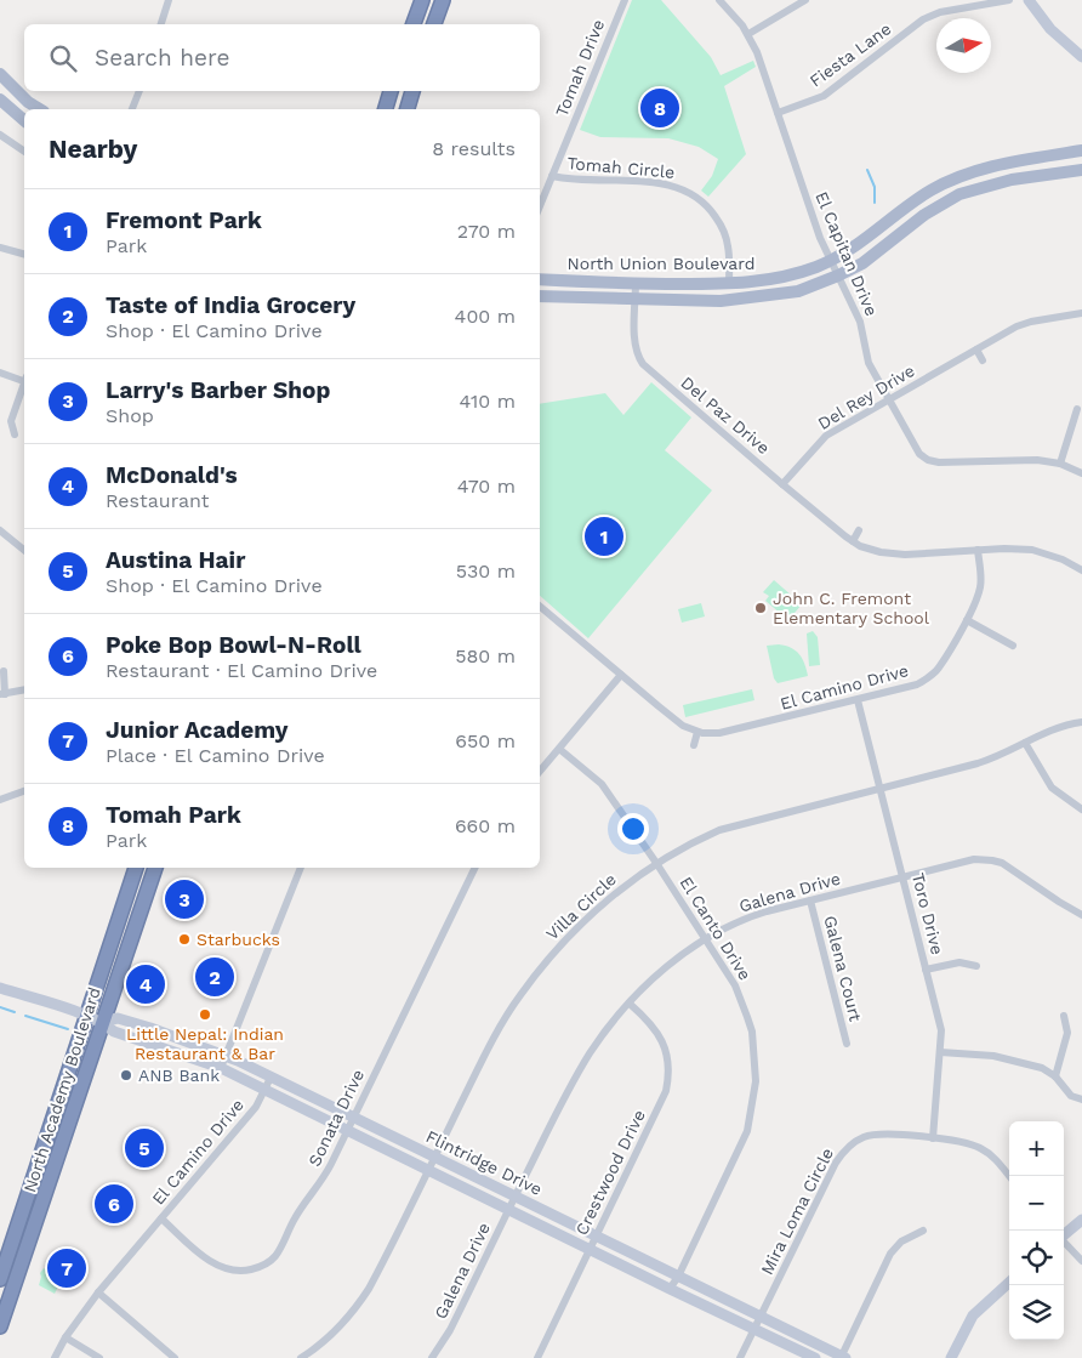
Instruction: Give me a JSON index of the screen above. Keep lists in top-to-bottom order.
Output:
{
  "streets": {
    "highway": ["North Academy Boulevard"],
    "main road": ["North Union Boulevard"],
    "street": [
      "Fiesta Lane",
      "Tomah Drive",
      "Tomah Circle",
      "El Capitan Drive",
      "Del Rey Drive",
      "Del Paz Drive",
      "El Camino Drive",
      "Galena Drive",
      "Villa Circle",
      "Toro Drive",
      "El Canto Drive",
      "Galena Court",
      "Sonata Drive",
      "Flintridge Drive",
      "Crestwood Drive",
      "Mira Loma Circle"
    ]
  },
  "crossings": [
    ["Fiesta Lane", "El Capitan Drive"],
    ["Tomah Drive", "Tomah Circle"],
    ["Tomah Circle", "North Union Boulevard"],
    ["El Capitan Drive", "North Union Boulevard"],
    ["El Capitan Drive", "Del Rey Drive"],
    ["North Union Boulevard", "Del Paz Drive"],
    ["Del Rey Drive", "Del Paz Drive"],
    ["Del Paz Drive", "El Camino Drive"],
    ["El Camino Drive", "Toro Drive"],
    ["El Camino Drive", "Sonata Drive"],
    ["El Camino Drive", "Flintridge Drive"],
    ["Galena Drive", "Toro Drive"],
    ["Galena Drive", "El Canto Drive"],
    ["Galena Drive", "Galena Court"],
    ["Galena Drive", "Flintridge Drive"],
    ["Galena Drive", "Crestwood Drive"],
    ["Villa Circle", "Toro Drive"],
    ["Villa Circle", "El Canto Drive"],
    ["Villa Circle", "Flintridge Drive"],
    ["Toro Drive", "Mira Loma Circle"],
    ["El Canto Drive", "Flintridge Drive"],
    ["North Academy Boulevard", "Flintridge Drive"],
    ["Sonata Drive", "Flintridge Drive"],
    ["Flintridge Drive", "Crestwood Drive"],
    ["Flintridge Drive", "Mira Loma Circle"]
  ],
  "places": [
    "John C. Fremont Elementary School",
    "Starbucks",
    "Little Nepal: Indian Restaurant & Bar",
    "ANB Bank"
  ],
  "north": "right",
  "page": {
    "search": "Search here",
    "pins": [
      "8",
      "1",
      "3",
      "2",
      "4",
      "5",
      "6",
      "7"
    ],
    "heading": ["Nearby", "8 results"],
    "list": [
      {
        "mark": "1",
        "name": "Fremont Park",
        "note": "Park",
        "value": "270 m"
      },
      {
        "mark": "2",
        "name": "Taste of India Grocery",
        "note": "Shop · El Camino Drive",
        "value": "400 m"
      },
      {
        "mark": "3",
        "name": "Larry's Barber Shop",
        "note": "Shop",
        "value": "410 m"
      },
      {
        "mark": "4",
        "name": "McDonald's",
        "note": "Restaurant",
        "value": "470 m"
      },
      {
        "mark": "5",
        "name": "Austina Hair",
        "note": "Shop · El Camino Drive",
        "value": "530 m"
      },
      {
        "mark": "6",
        "name": "Poke Bop Bowl-N-Roll",
        "note": "Restaurant · El Camino Drive",
        "value": "580 m"
      },
      {
        "mark": "7",
        "name": "Junior Academy",
        "note": "Place · El Camino Drive",
        "value": "650 m"
      },
      {
        "mark": "8",
        "name": "Tomah Park",
        "note": "Park",
        "value": "660 m"
      }
    ],
    "map_buttons": ["+", "−"]
  }
}
